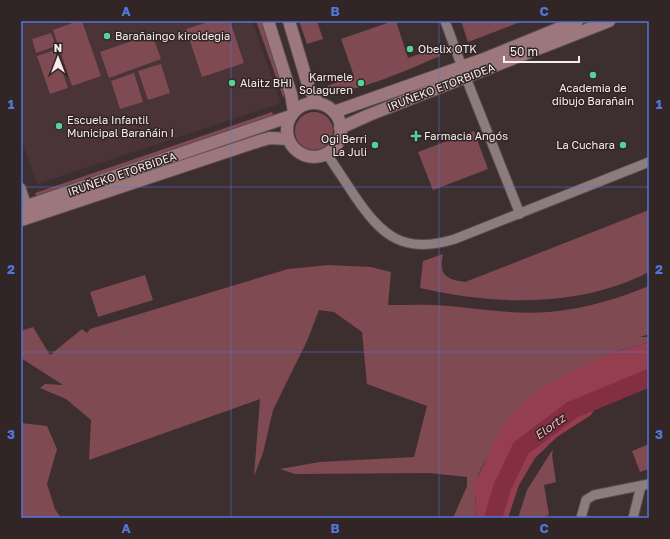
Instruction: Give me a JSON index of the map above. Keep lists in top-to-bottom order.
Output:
{
  "streets": {
    "main road": ["IRUÑEKO ETORBIDEA"]
  },
  "water": ["Elortz"],
  "places": {
    "other": [
      "Barañaingo kiroldegia",
      "Obelix OTK",
      "Academia de dibujo Barañain",
      "Alaitz BHI",
      "Karmele Solaguren",
      "Escuela Infantil Municipal Barañáin I",
      "Ogi Berri La Juli",
      "La Cuchara"
    ],
    "health": ["Farmacia Angós"]
  },
  "scale_bar": "50 m",
  "north": "top",
  "grid": {
    "columns": ["A", "B", "C"],
    "rows": ["1", "2", "3"]
  }
}
